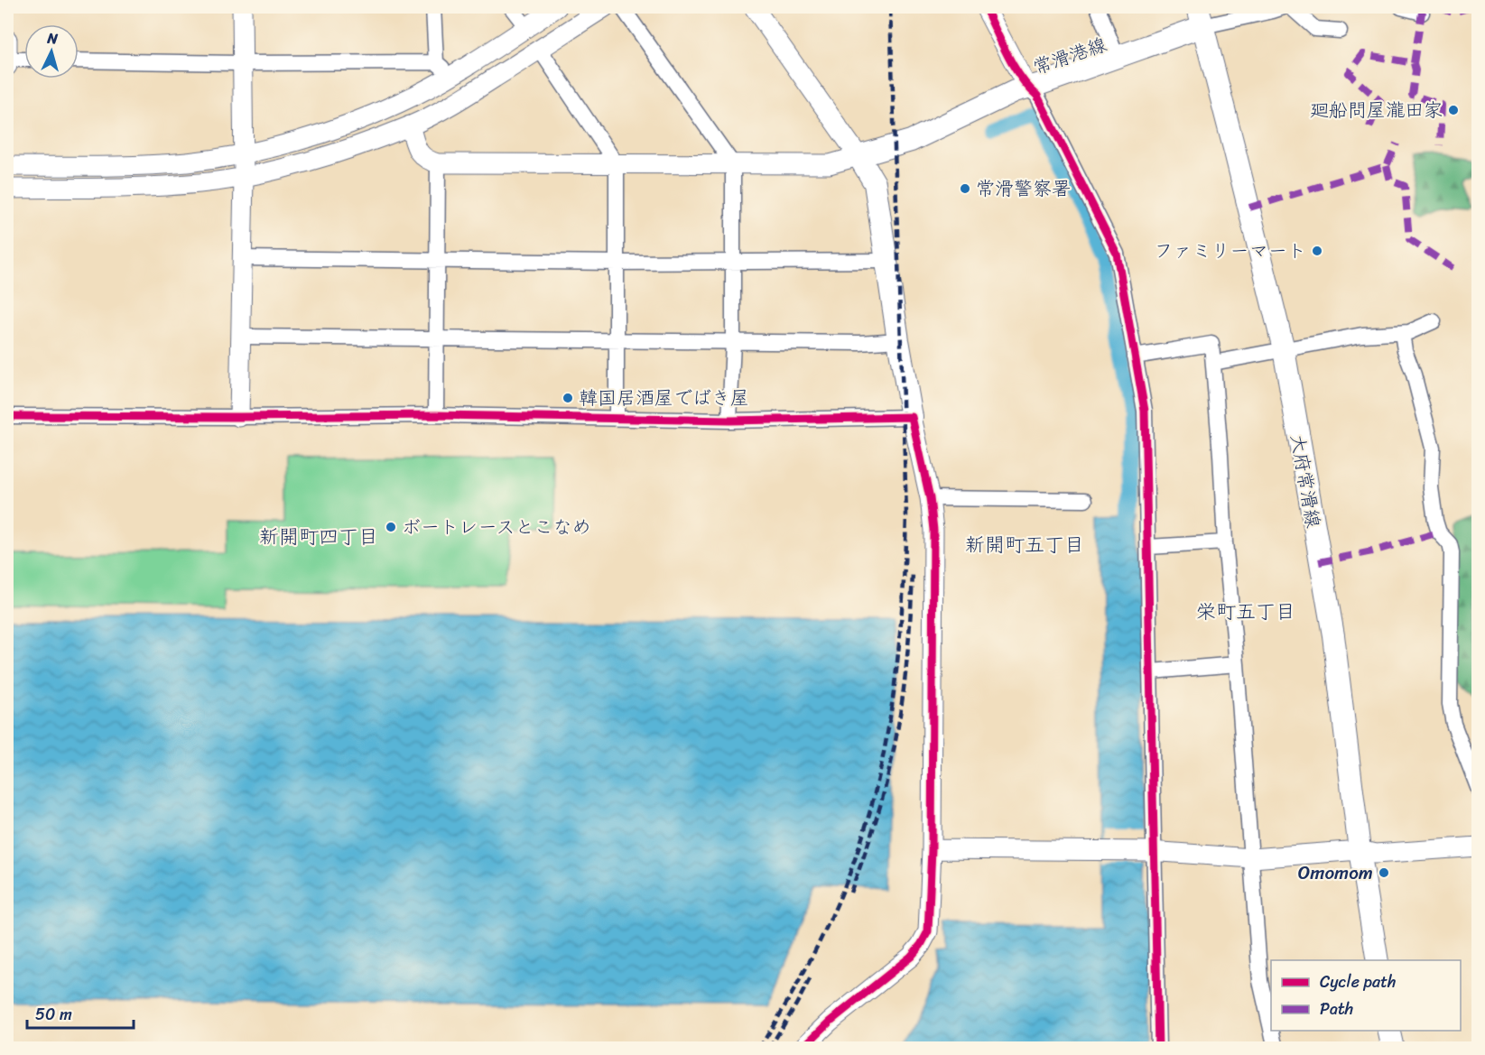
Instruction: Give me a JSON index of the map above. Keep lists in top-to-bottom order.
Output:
{
  "streets": {
    "main road": ["常滑港線", "大府常滑線"]
  },
  "crossings": [
    ["常滑港線", "大府常滑線"]
  ],
  "districts": ["新開町四丁目", "新開町五丁目", "栄町五丁目"],
  "places": [
    "廻船問屋瀧田家",
    "常滑警察署",
    "ファミリーマート",
    "韓国居酒屋でばき屋",
    "ボートレースとこなめ",
    "Omomom"
  ],
  "legend": ["Cycle path", "Path"],
  "scale_bar": "50 m",
  "north": "top"
}
